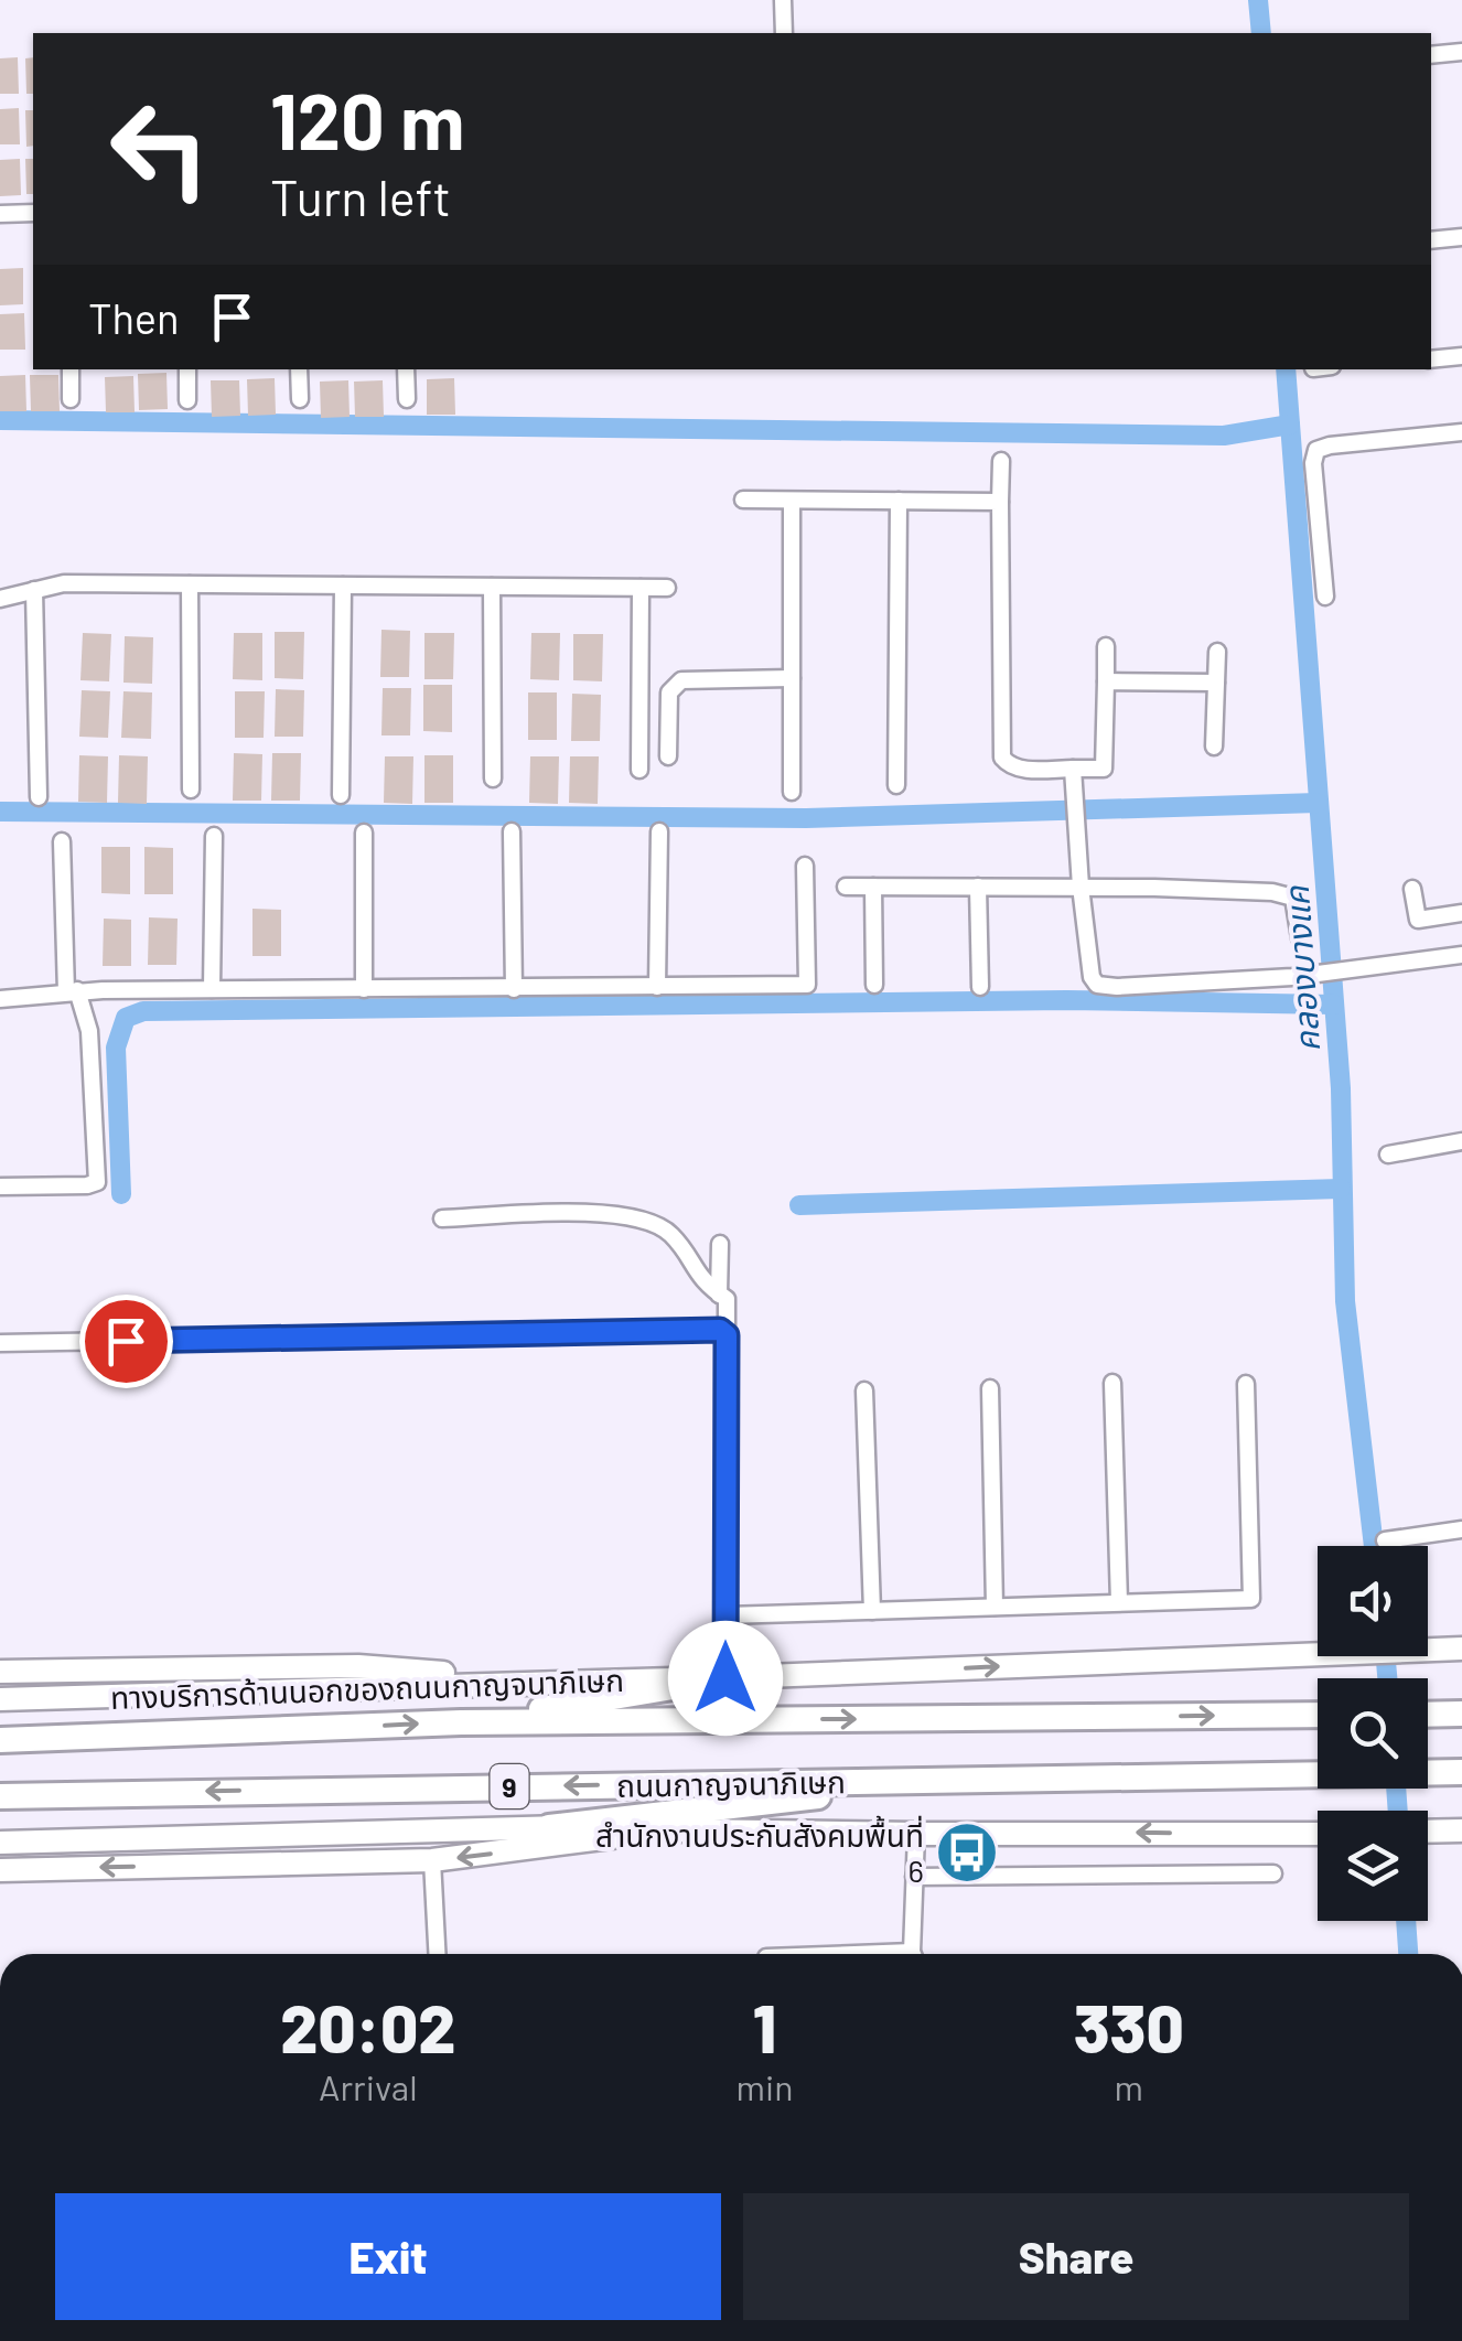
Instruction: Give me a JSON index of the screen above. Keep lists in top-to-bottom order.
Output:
{
  "streets": {
    "highway": ["ถนนกาญจนาภิเษก", "9"],
    "main road": ["ทางบริการด้านนอกของถนนกาญจนาภิเษก"]
  },
  "water": ["คลองบางแค"],
  "places": {
    "bus stop": ["สำนักงานประกันสังคมพื้นที่ 6"]
  },
  "page": {
    "turn": ["120 m", "Turn left"],
    "then": "Then",
    "eta": [
      "20:02",
      "Arrival",
      "1",
      "min",
      "330",
      "m"
    ],
    "buttons": ["Exit", "Share"]
  }
}
